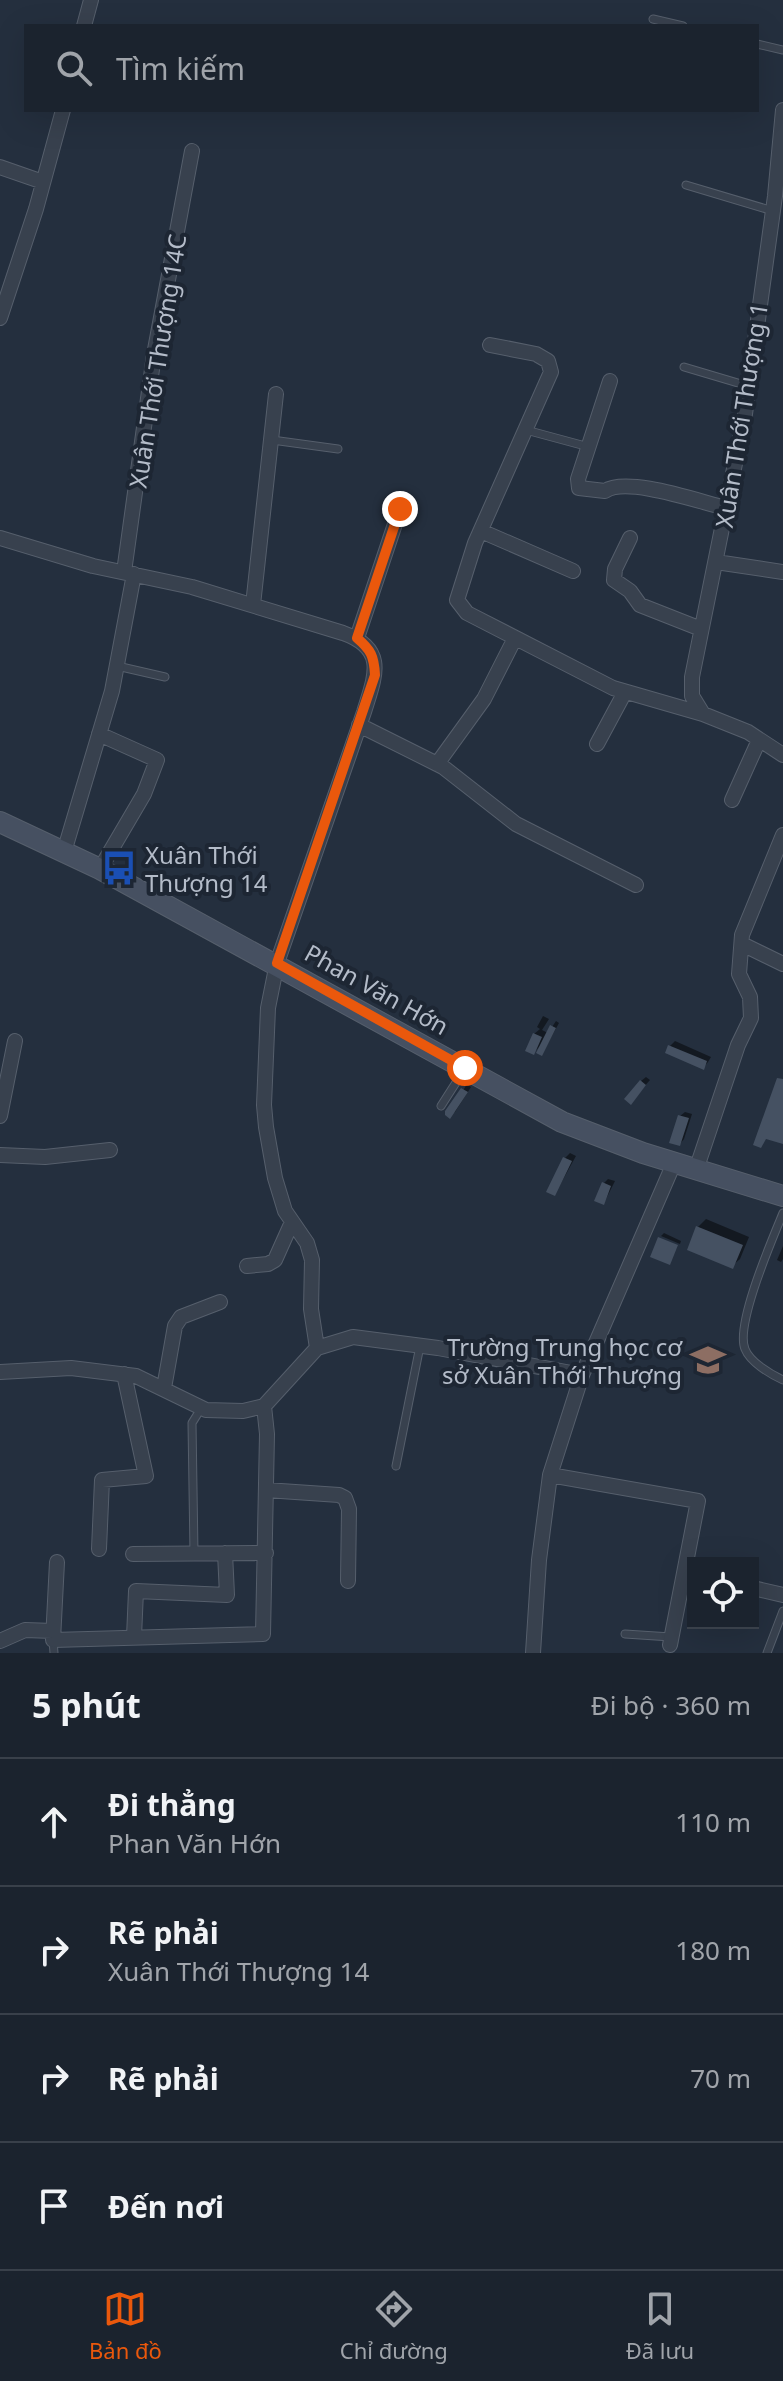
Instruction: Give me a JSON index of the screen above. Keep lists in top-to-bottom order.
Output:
{
  "streets": {
    "main road": ["Phan Văn Hớn"],
    "street": ["Xuân Thới Thượng 14C", "Xuân Thới Thượng 1"]
  },
  "crossings": [
    ["Xuân Thới Thượng 14C", "Phan Văn Hớn"]
  ],
  "places": {
    "bus stop": ["Xuân Thới Thượng 14"],
    "school or university": ["Trường Trung học cơ sở Xuân Thới Thượng"]
  },
  "page": {
    "search": "Tìm kiếm",
    "heading": ["5 phút", "Đi bộ · 360 m"],
    "list": [
      ["Đi thẳng", "Phan Văn Hớn", "110 m"],
      ["Rẽ phải", "Xuân Thới Thượng 14", "180 m"],
      ["Rẽ phải", "70 m"],
      "Đến nơi"
    ],
    "nav": ["Bản đồ", "Chỉ đường", "Đã lưu"]
  }
}
